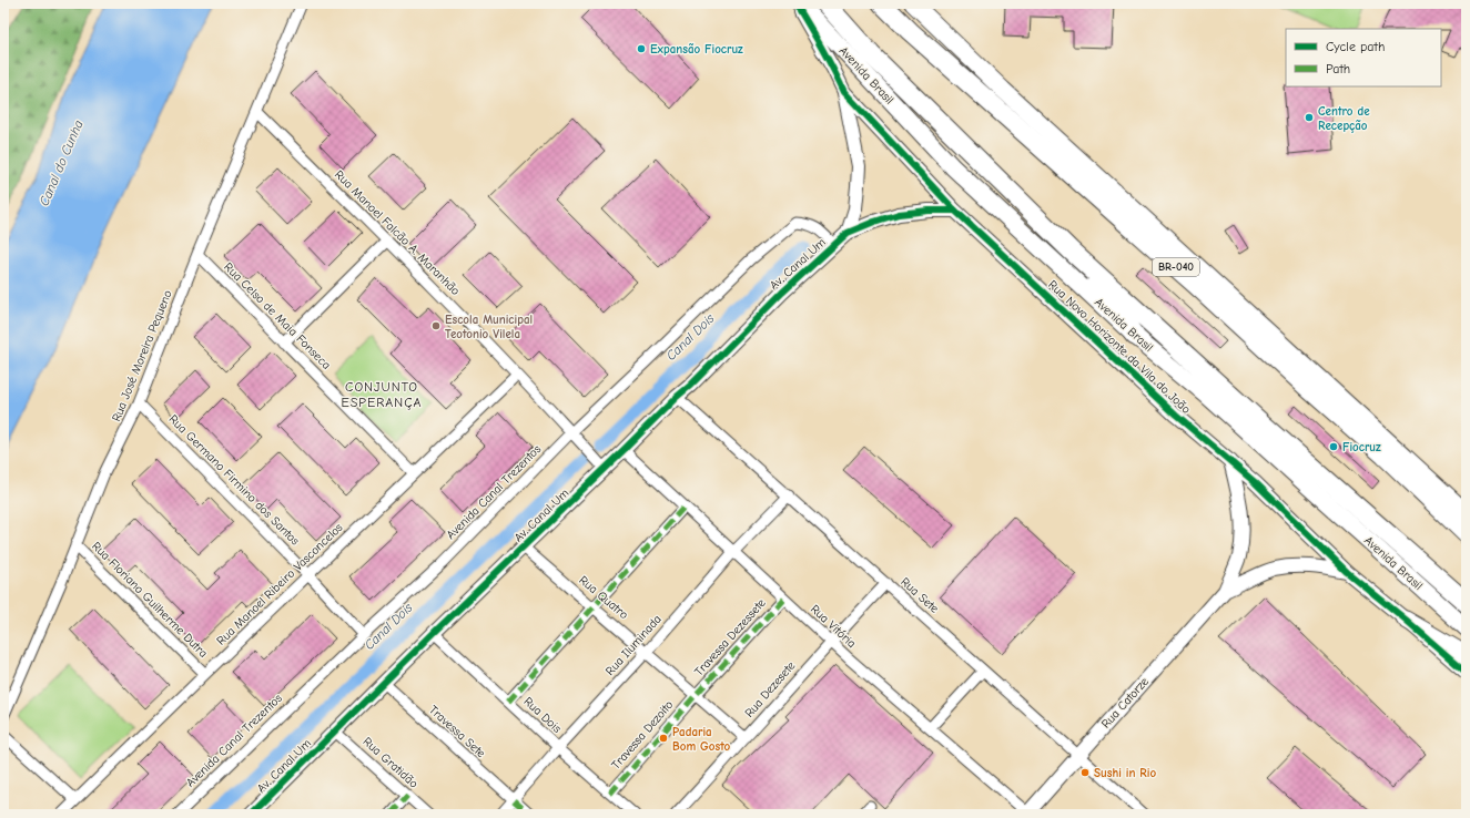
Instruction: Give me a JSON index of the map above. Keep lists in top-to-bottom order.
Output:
{
  "streets": {
    "highway": ["Avenida Brasil", "BR-040"],
    "street": [
      "Rua Manoel Falcão A. Maranhão",
      "Av. Canal Um",
      "Rua Celso de Maia Fonseca",
      "Rua Novo Horizonte da Vila do João",
      "Rua José Moreira Pequeno",
      "Rua Germano Firmino dos Santos",
      "Avenida Canal Trezentos",
      "Rua Manoel Ribeiro Vasconcelos",
      "Rua Sete",
      "Rua Quatro",
      "Rua Floriano Guilherme Dutra",
      "Rua Vitória",
      "Travessa Dezessete",
      "Rua Iluminada",
      "Rua Dezesete",
      "Rua Catorze",
      "Rua Dois",
      "Travessa Sete",
      "Travessa Dezoito",
      "Rua Gratidão"
    ]
  },
  "crossings": [
    ["Rua Manoel Falcão A. Maranhão", "Av. Canal Um"],
    ["Rua Manoel Falcão A. Maranhão", "Rua José Moreira Pequeno"],
    ["Rua Manoel Falcão A. Maranhão", "Avenida Canal Trezentos"],
    ["Rua Manoel Falcão A. Maranhão", "Rua Manoel Ribeiro Vasconcelos"],
    ["Av. Canal Um", "Avenida Canal Trezentos"],
    ["Av. Canal Um", "Rua Sete"],
    ["Av. Canal Um", "Rua Quatro"],
    ["Av. Canal Um", "Rua Vitória"],
    ["Av. Canal Um", "Rua Dois"],
    ["Av. Canal Um", "Travessa Sete"],
    ["Av. Canal Um", "Rua Gratidão"],
    ["Rua Celso de Maia Fonseca", "Rua José Moreira Pequeno"],
    ["Rua Celso de Maia Fonseca", "Rua Manoel Ribeiro Vasconcelos"],
    ["Rua Novo Horizonte da Vila do João", "Rua Catorze"],
    ["Rua José Moreira Pequeno", "Rua Germano Firmino dos Santos"],
    ["Rua José Moreira Pequeno", "Rua Floriano Guilherme Dutra"],
    ["Rua Germano Firmino dos Santos", "Avenida Canal Trezentos"],
    ["Rua Germano Firmino dos Santos", "Rua Manoel Ribeiro Vasconcelos"],
    ["Rua Manoel Ribeiro Vasconcelos", "Rua Floriano Guilherme Dutra"],
    ["Rua Sete", "Rua Iluminada"],
    ["Rua Sete", "Rua Dezesete"],
    ["Rua Sete", "Rua Catorze"],
    ["Rua Quatro", "Travessa Dezessete"],
    ["Rua Quatro", "Rua Iluminada"],
    ["Rua Quatro", "Rua Dezesete"],
    ["Rua Quatro", "Travessa Dezoito"],
    ["Rua Vitória", "Travessa Dezessete"],
    ["Rua Vitória", "Rua Iluminada"],
    ["Rua Vitória", "Rua Dezesete"],
    ["Rua Vitória", "Rua Catorze"],
    ["Travessa Dezessete", "Travessa Dezoito"],
    ["Rua Iluminada", "Rua Dois"],
    ["Rua Iluminada", "Travessa Sete"],
    ["Rua Dois", "Travessa Dezoito"]
  ],
  "districts": ["CONJUNTO ESPERANÇA"],
  "water": ["Canal do Cunha", "Canal Dois"],
  "places": [
    "Expansão Fiocruz",
    "Centro de Recepção",
    "Escola Municipal Teotonio Vilela",
    "Fiocruz",
    "Padaria Bom Gosto",
    "Sushi in Rio"
  ],
  "legend": ["Cycle path", "Path"]
}
